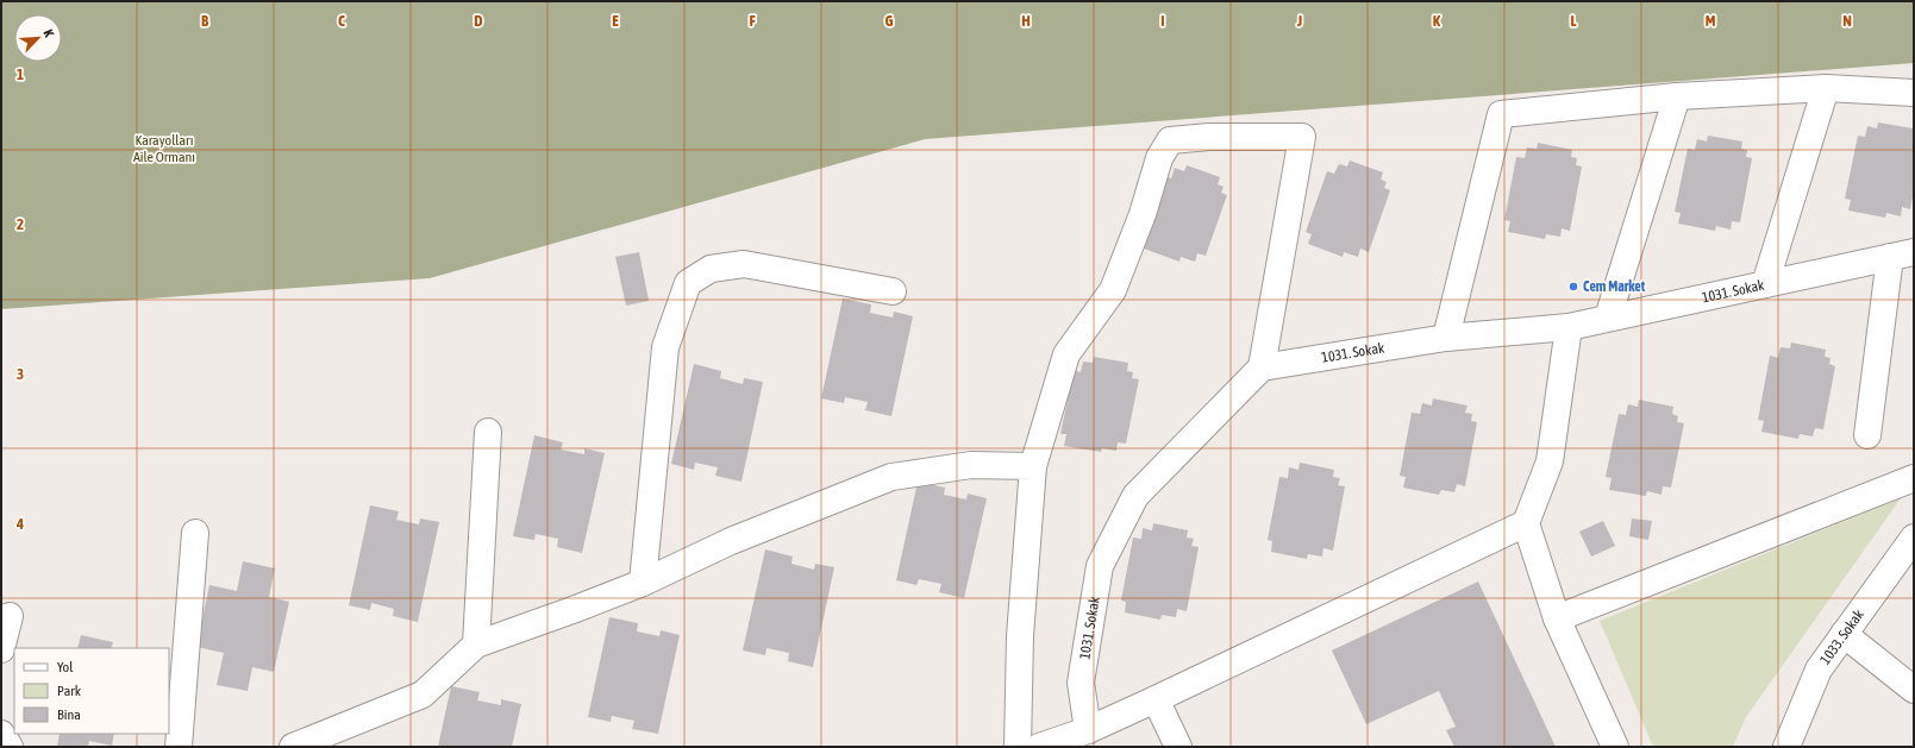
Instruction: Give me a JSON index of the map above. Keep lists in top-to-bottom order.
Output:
{
  "streets": {
    "street": ["1031. Sokak", "1033. Sokak"]
  },
  "parks": ["Karayolları Aile Ormanı"],
  "places": ["Cem Market"],
  "legend": ["Yol", "Park", "Bina"],
  "north": "top right",
  "grid": {
    "columns": [
      "B",
      "C",
      "D",
      "E",
      "F",
      "G",
      "H",
      "I",
      "J",
      "K",
      "L",
      "M",
      "N"
    ],
    "rows": [
      "1",
      "2",
      "3",
      "4"
    ]
  }
}
